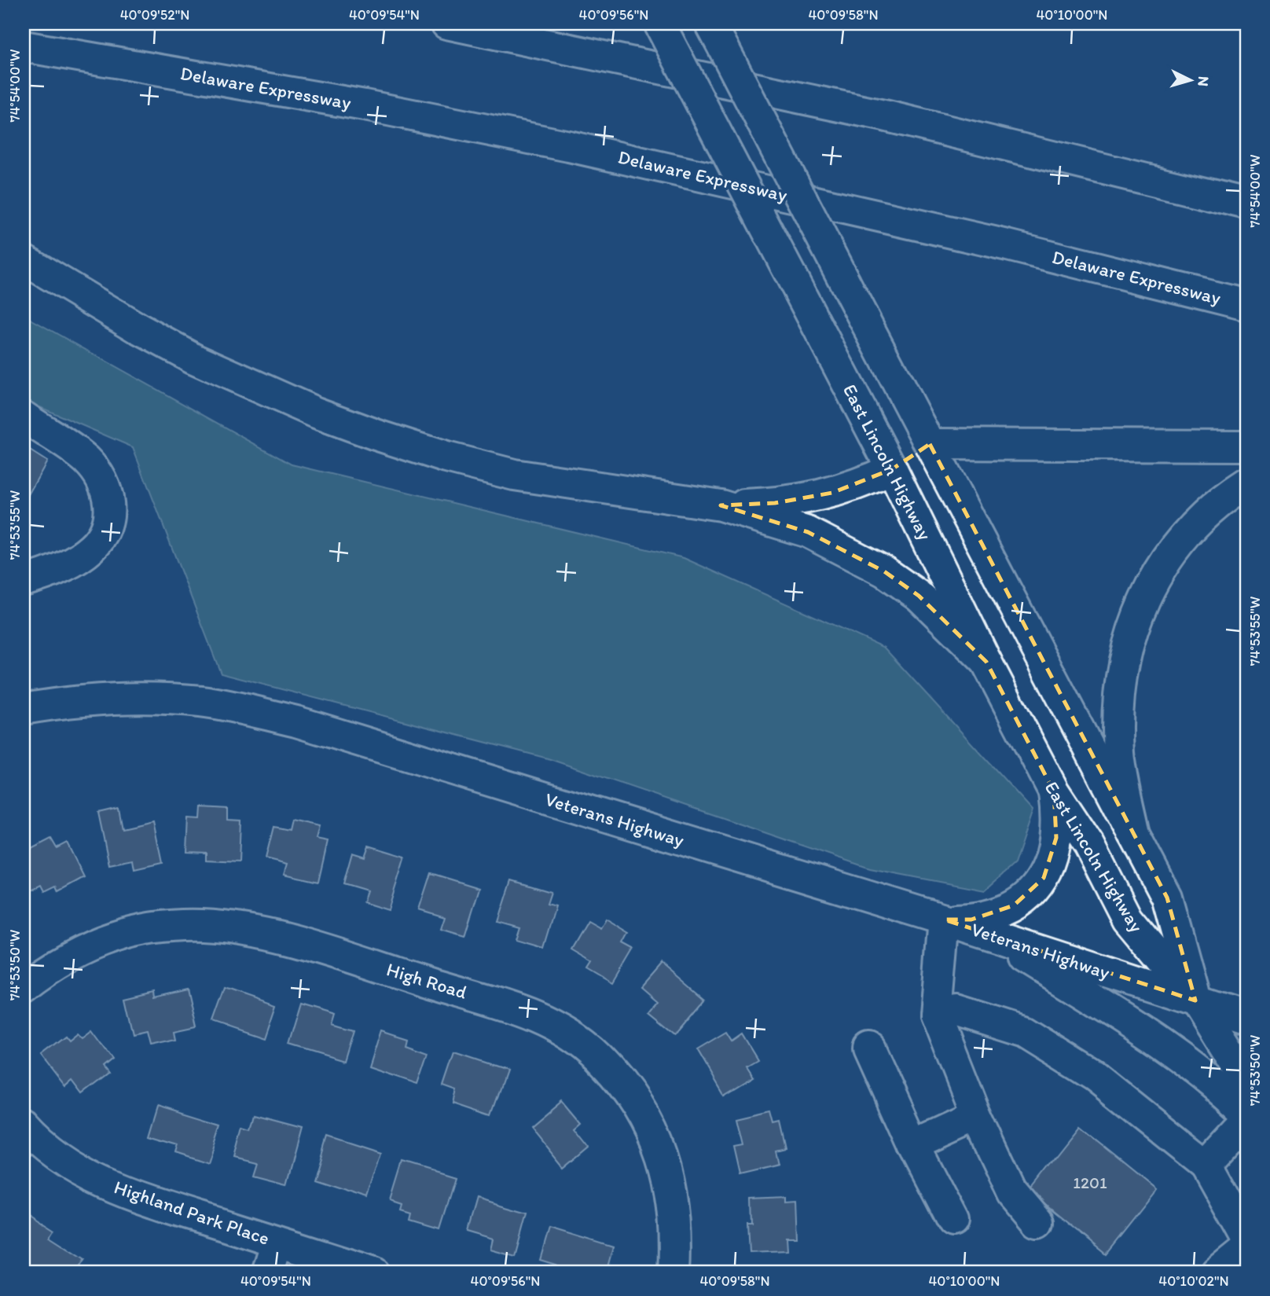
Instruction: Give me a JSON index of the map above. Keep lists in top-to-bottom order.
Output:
{
  "streets": {
    "main road": [
      "Delaware Expressway",
      "East Lincoln Highway",
      "Veterans Highway",
      "High Road",
      "Highland Park Place"
    ]
  },
  "crossings": [
    ["East Lincoln Highway", "Veterans Highway"]
  ],
  "house_numbers": ["1201"],
  "north": "right",
  "coordinates": [
    "40°09'52\"N",
    "40°09'54\"N",
    "40°09'56\"N",
    "40°09'58\"N",
    "40°10'00\"N",
    "74°54'00\"W",
    "74°53'55\"W",
    "74°53'50\"W",
    "40°10'02\"N"
  ]
}
